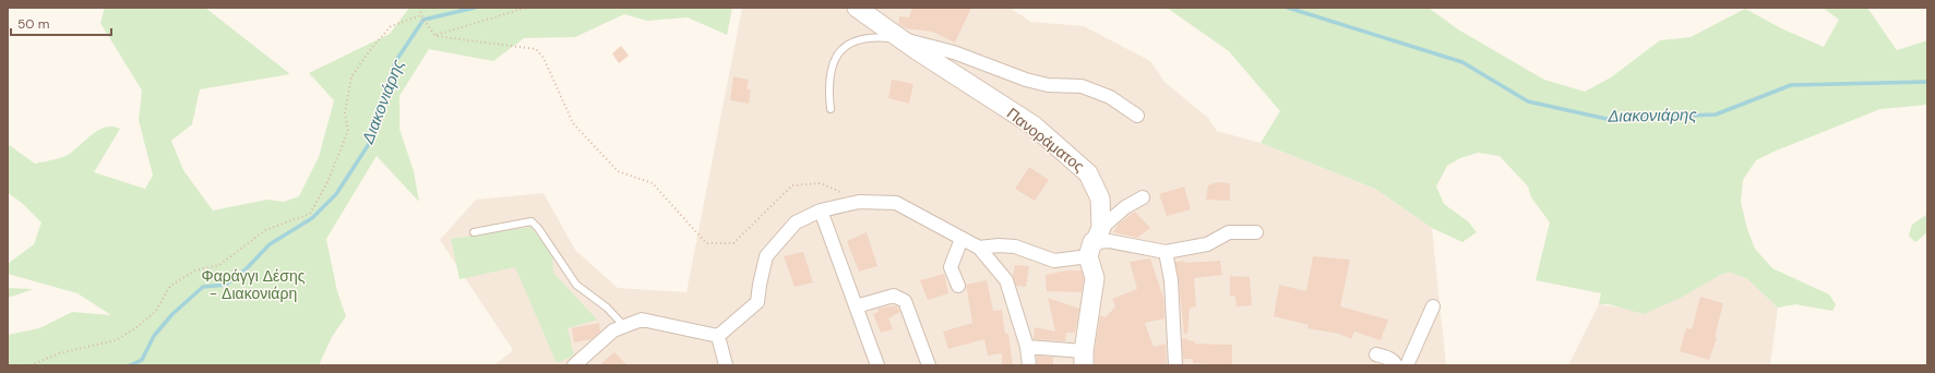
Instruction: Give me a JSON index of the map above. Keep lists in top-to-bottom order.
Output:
{
  "streets": {
    "main road": ["Πανοράματος"]
  },
  "water": ["Διακονιάρης"],
  "parks": ["Φαράγγι Δέσης - Διακονιάρη"],
  "scale_bar": "50 m"
}
